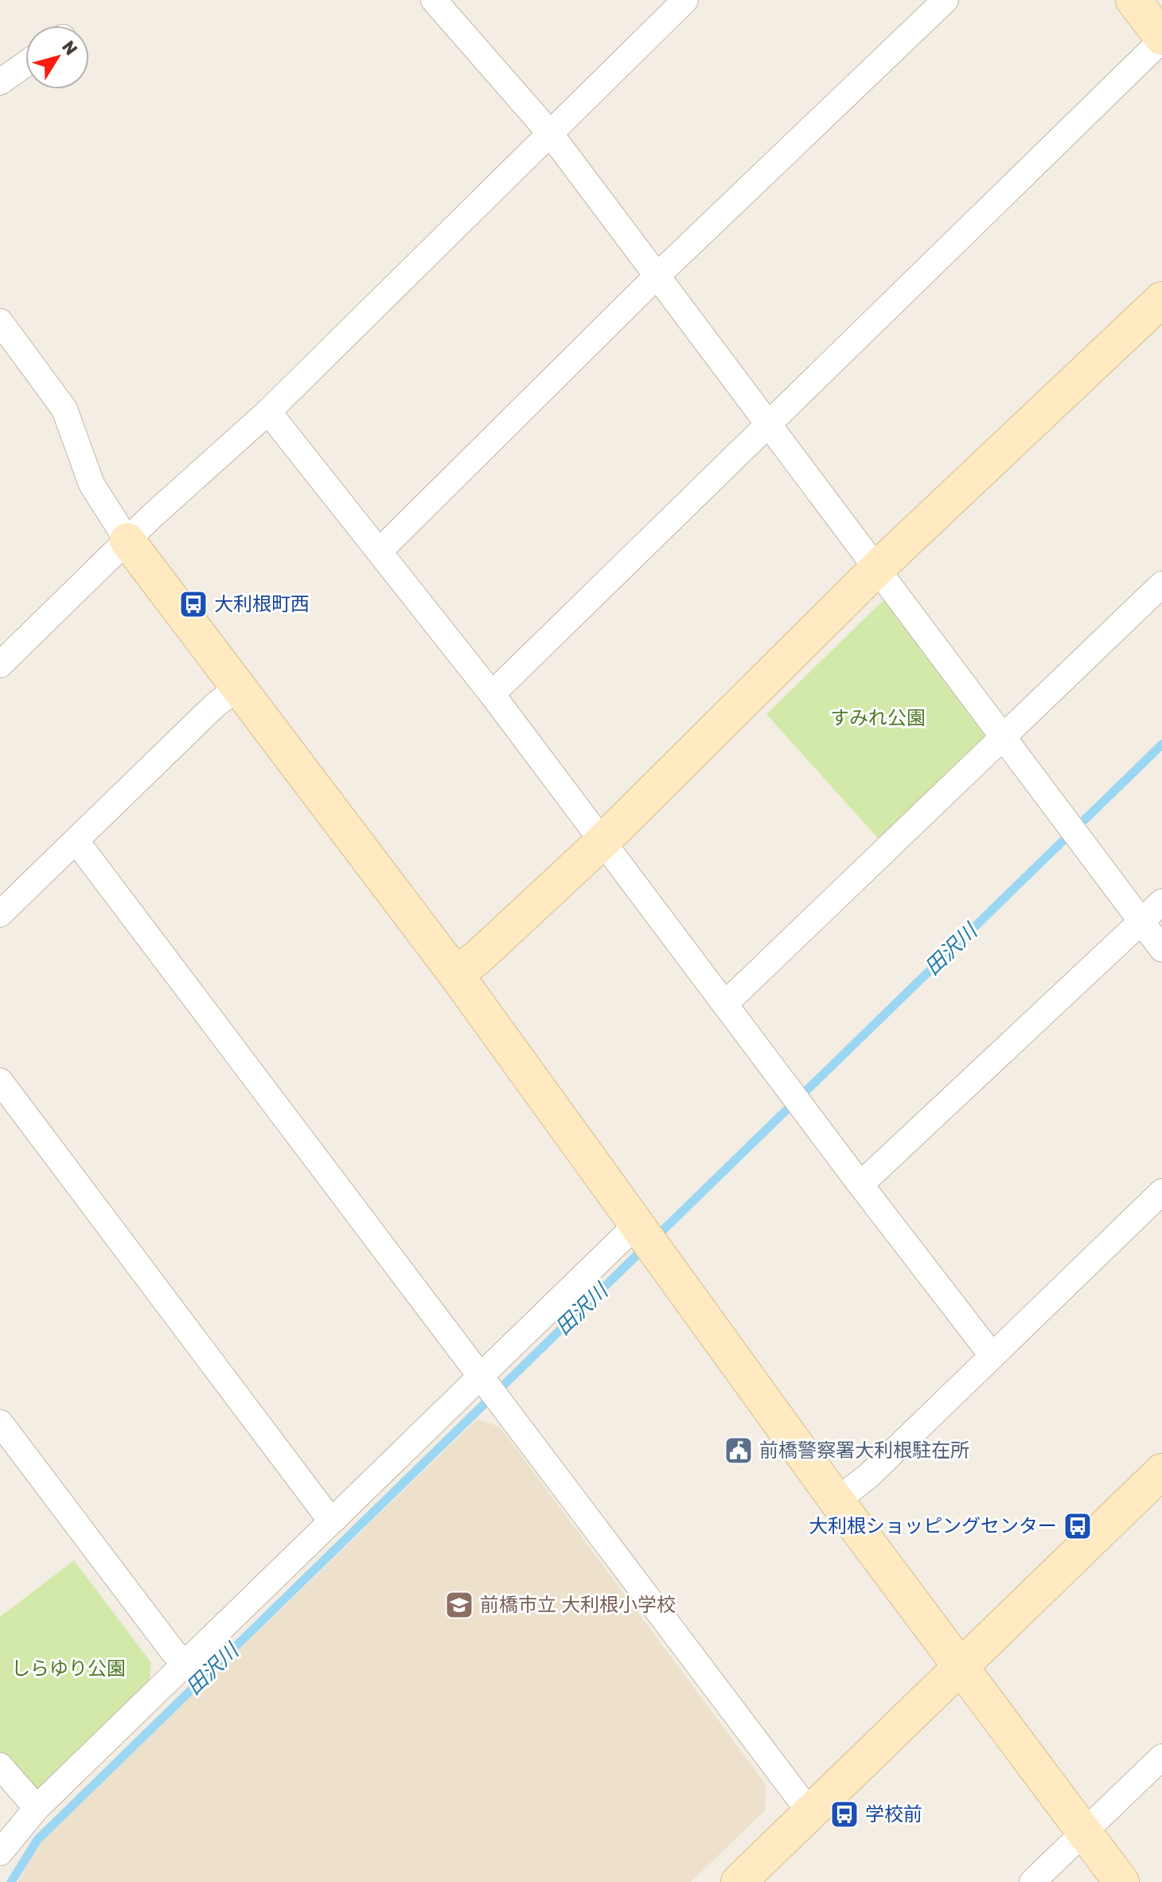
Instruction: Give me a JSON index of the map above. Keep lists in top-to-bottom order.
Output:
{
  "water": ["田沢川"],
  "parks": ["すみれ公園", "しらゆり公園"],
  "places": {
    "bus stop": ["大利根町西", "大利根ショッピングセンター", "学校前"],
    "public building": ["前橋警察署大利根駐在所"],
    "school or university": ["前橋市立 大利根小学校"]
  },
  "north": "top right"
}
